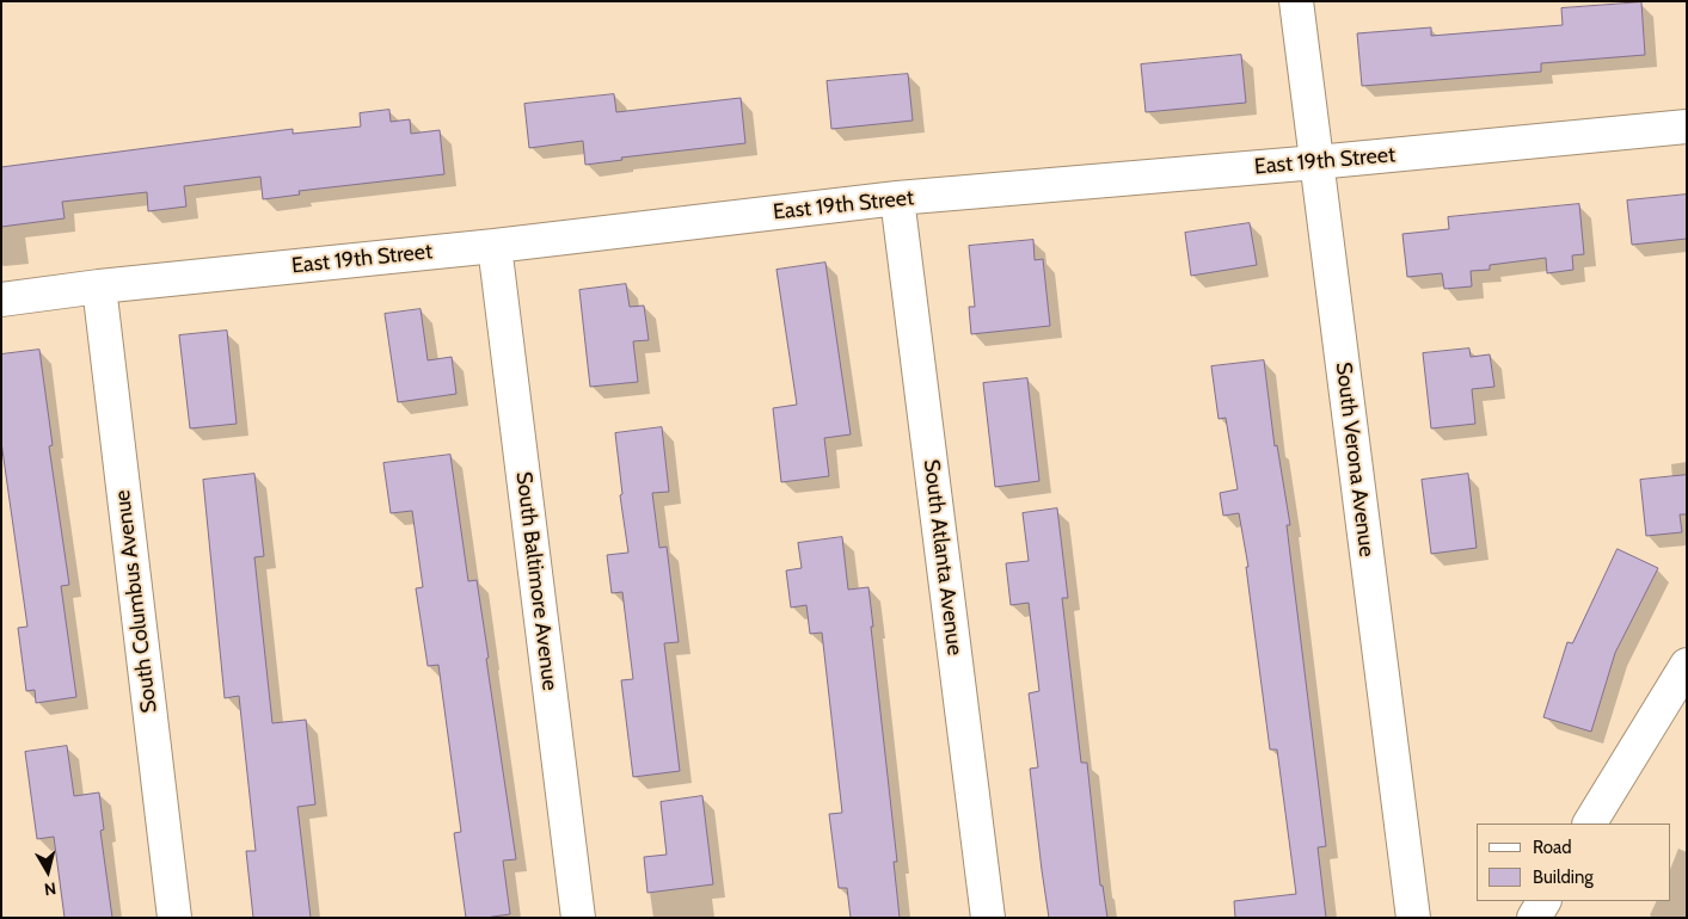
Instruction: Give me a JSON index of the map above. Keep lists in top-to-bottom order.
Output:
{
  "streets": {
    "street": [
      "East 19th Street",
      "South Verona Avenue",
      "South Atlanta Avenue",
      "South Baltimore Avenue",
      "South Columbus Avenue"
    ]
  },
  "crossings": [
    ["East 19th Street", "South Verona Avenue"],
    ["East 19th Street", "South Atlanta Avenue"],
    ["East 19th Street", "South Baltimore Avenue"],
    ["East 19th Street", "South Columbus Avenue"]
  ],
  "legend": ["Road", "Building"],
  "north": "bottom"
}
